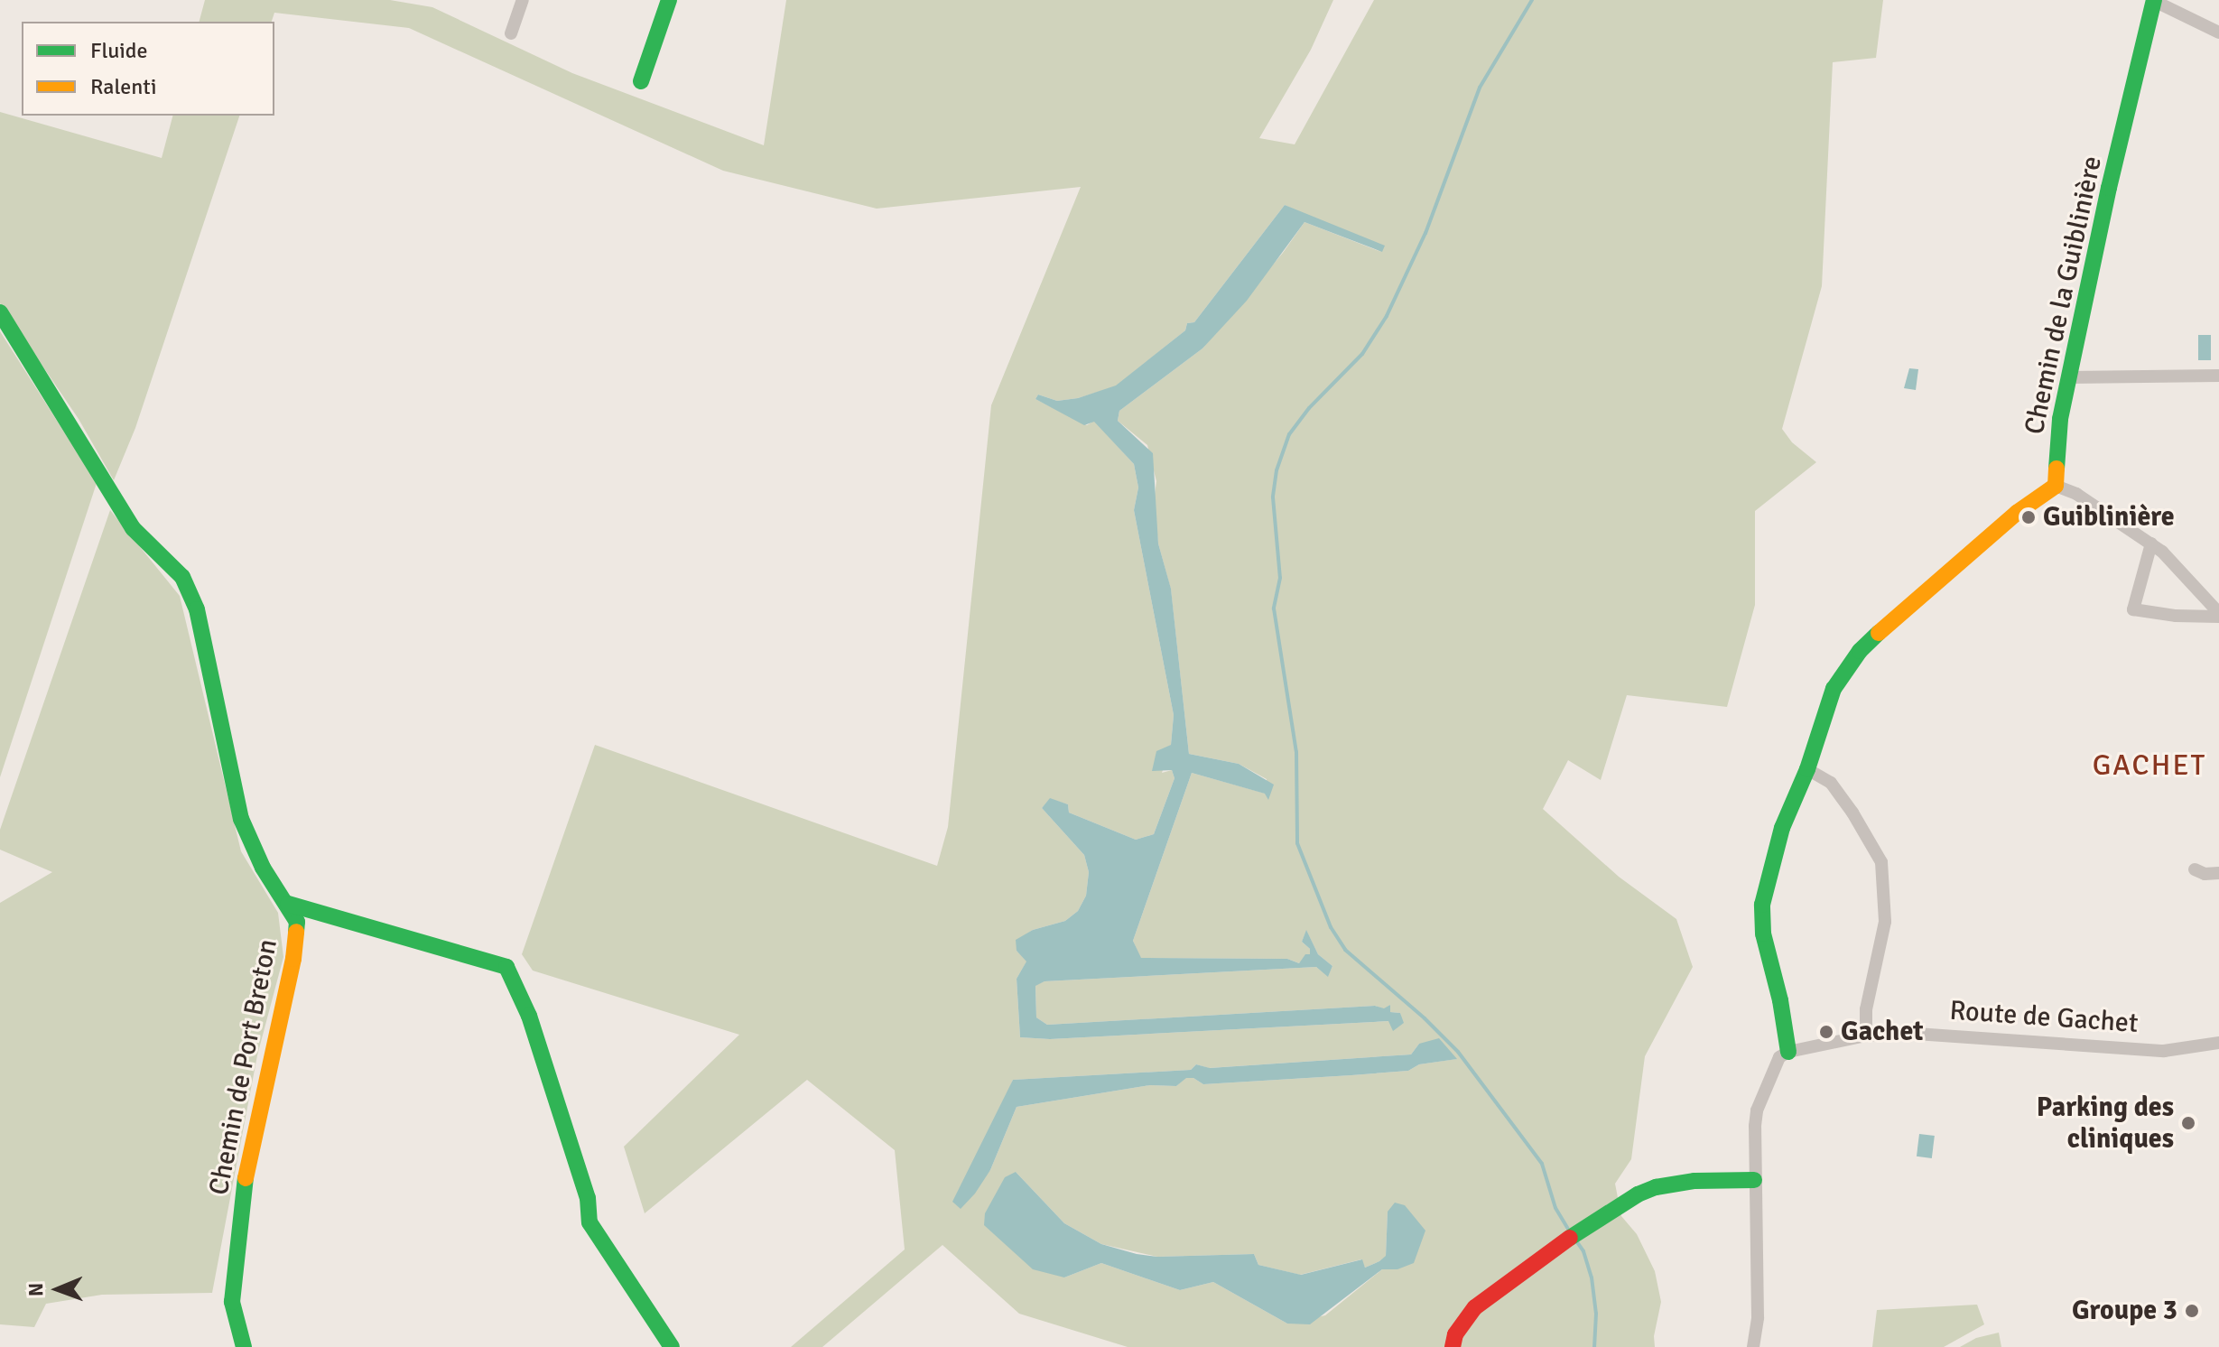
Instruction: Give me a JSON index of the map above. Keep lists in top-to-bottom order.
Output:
{
  "streets": {
    "street": ["Chemin de la Guiblinière", "Route de Gachet", "Chemin de Port Breton"]
  },
  "districts": ["GACHET"],
  "places": [
    "Guiblinière",
    "Gachet",
    "Parking des cliniques",
    "Groupe 3"
  ],
  "legend": ["Fluide", "Ralenti"],
  "north": "left"
}
